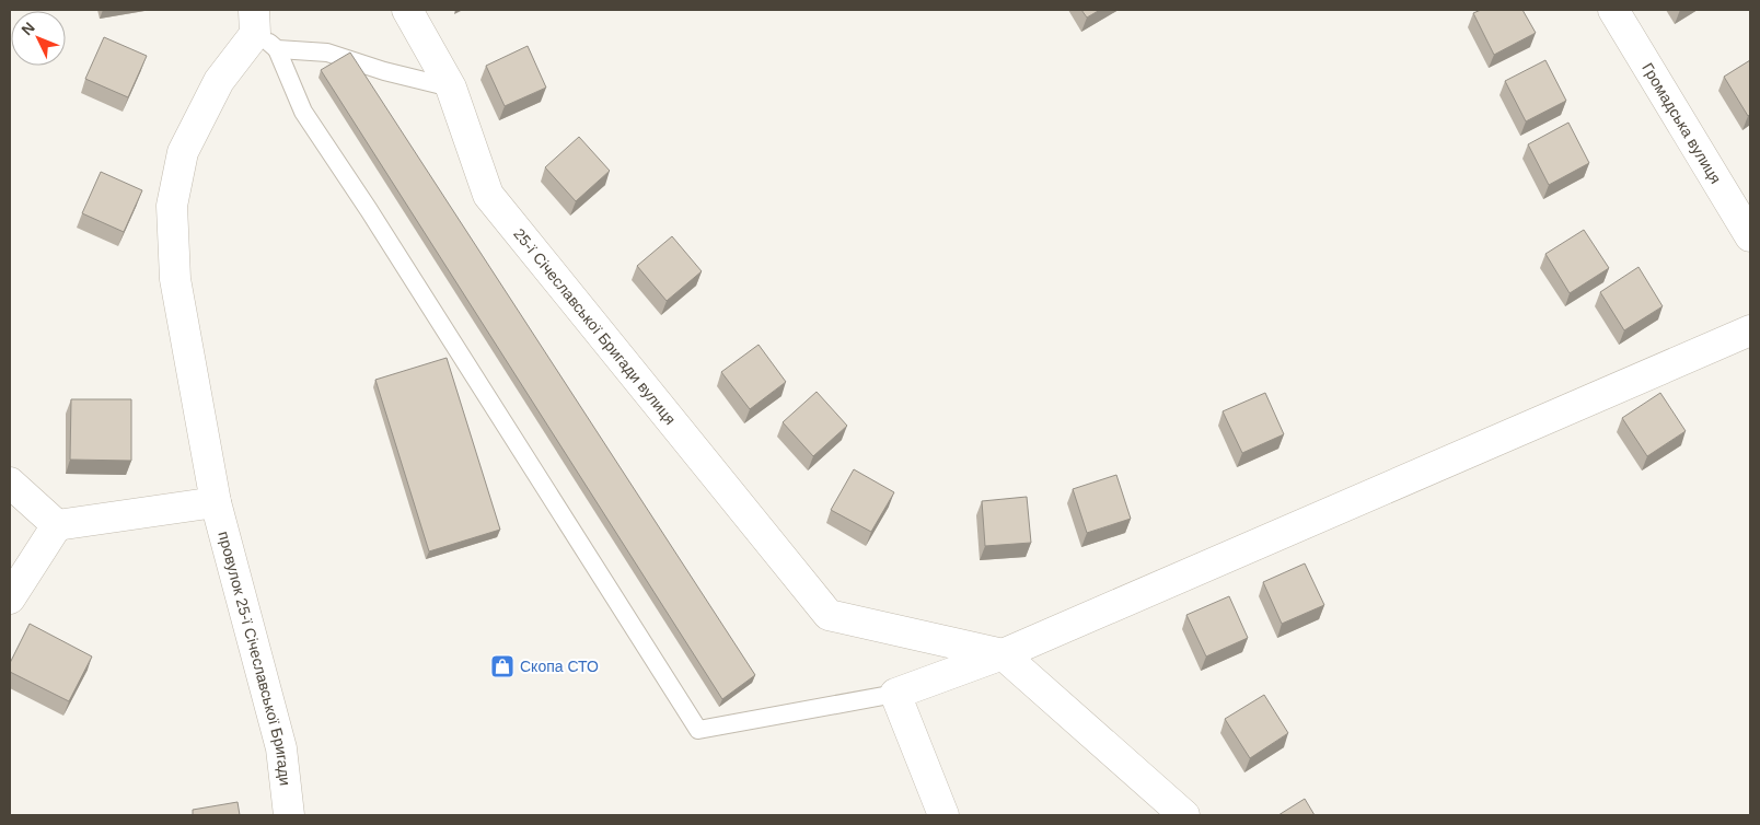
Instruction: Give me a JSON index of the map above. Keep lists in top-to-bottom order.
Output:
{
  "streets": {
    "street": ["Громадська вулиця", "25-ї Січеславської Бригади вулиця", "провулок 25-ї Січеславської Бригади"]
  },
  "places": {
    "shop": ["Скопа СТО"]
  },
  "north": "top left"
}
